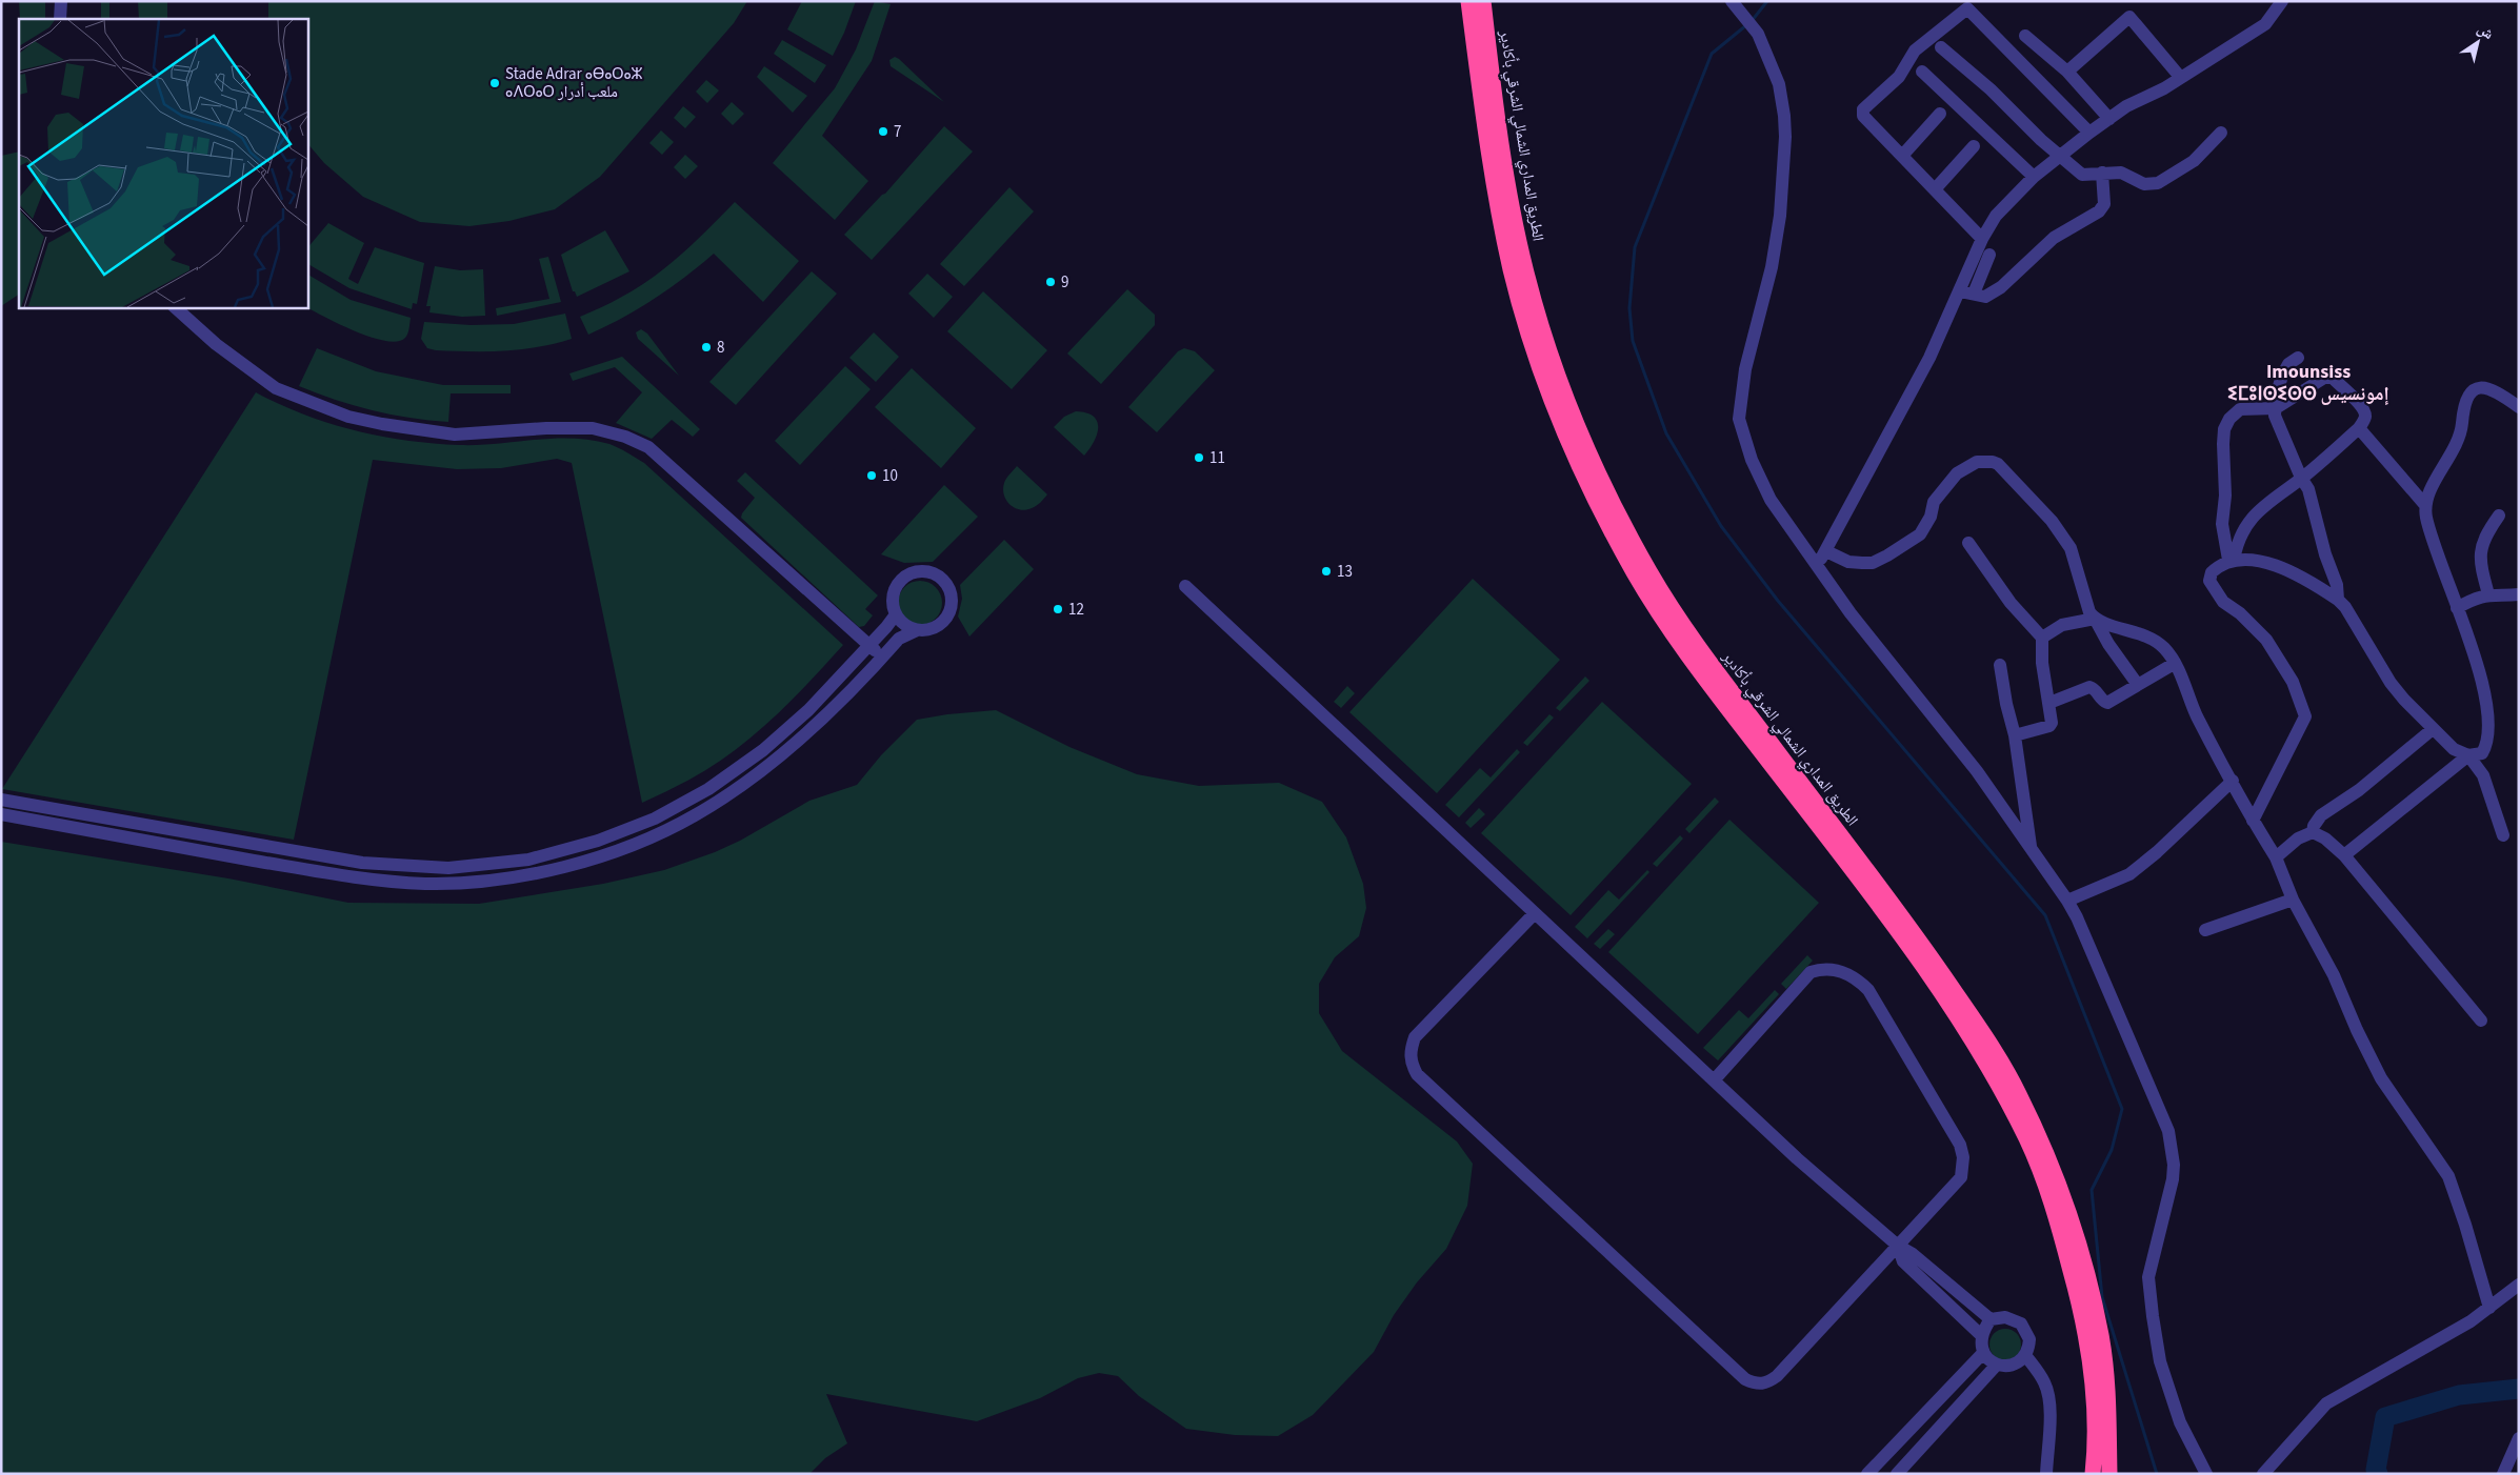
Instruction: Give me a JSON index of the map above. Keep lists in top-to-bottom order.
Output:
{
  "streets": {
    "highway": ["الطريق المداري الشمالي الشرقي بأكادير"]
  },
  "districts": ["Imounsiss ⵉⵎⵓⵏⵙⵉⵙⵙ إمونسيس"],
  "places": [
    "Stade Adrar ⴰⴱⴰⵔⴰⵣ ⴰⴷⵔⴰⵔ ملعب أدرار",
    "7",
    "9",
    "8",
    "11",
    "10",
    "13",
    "12"
  ],
  "north": "top right"
}
